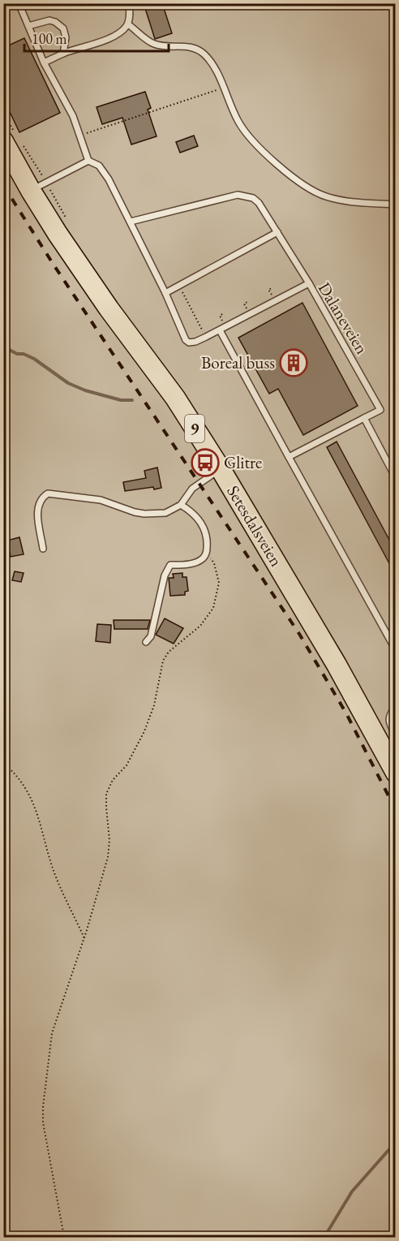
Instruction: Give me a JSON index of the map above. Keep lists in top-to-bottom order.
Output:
{
  "streets": {
    "highway": ["9", "Setesdalsveien"],
    "lane": ["Dalaneveien"]
  },
  "places": {
    "building": ["Boreal buss"],
    "bus stop": ["Glitre"]
  },
  "scale_bar": "100 m"
}
